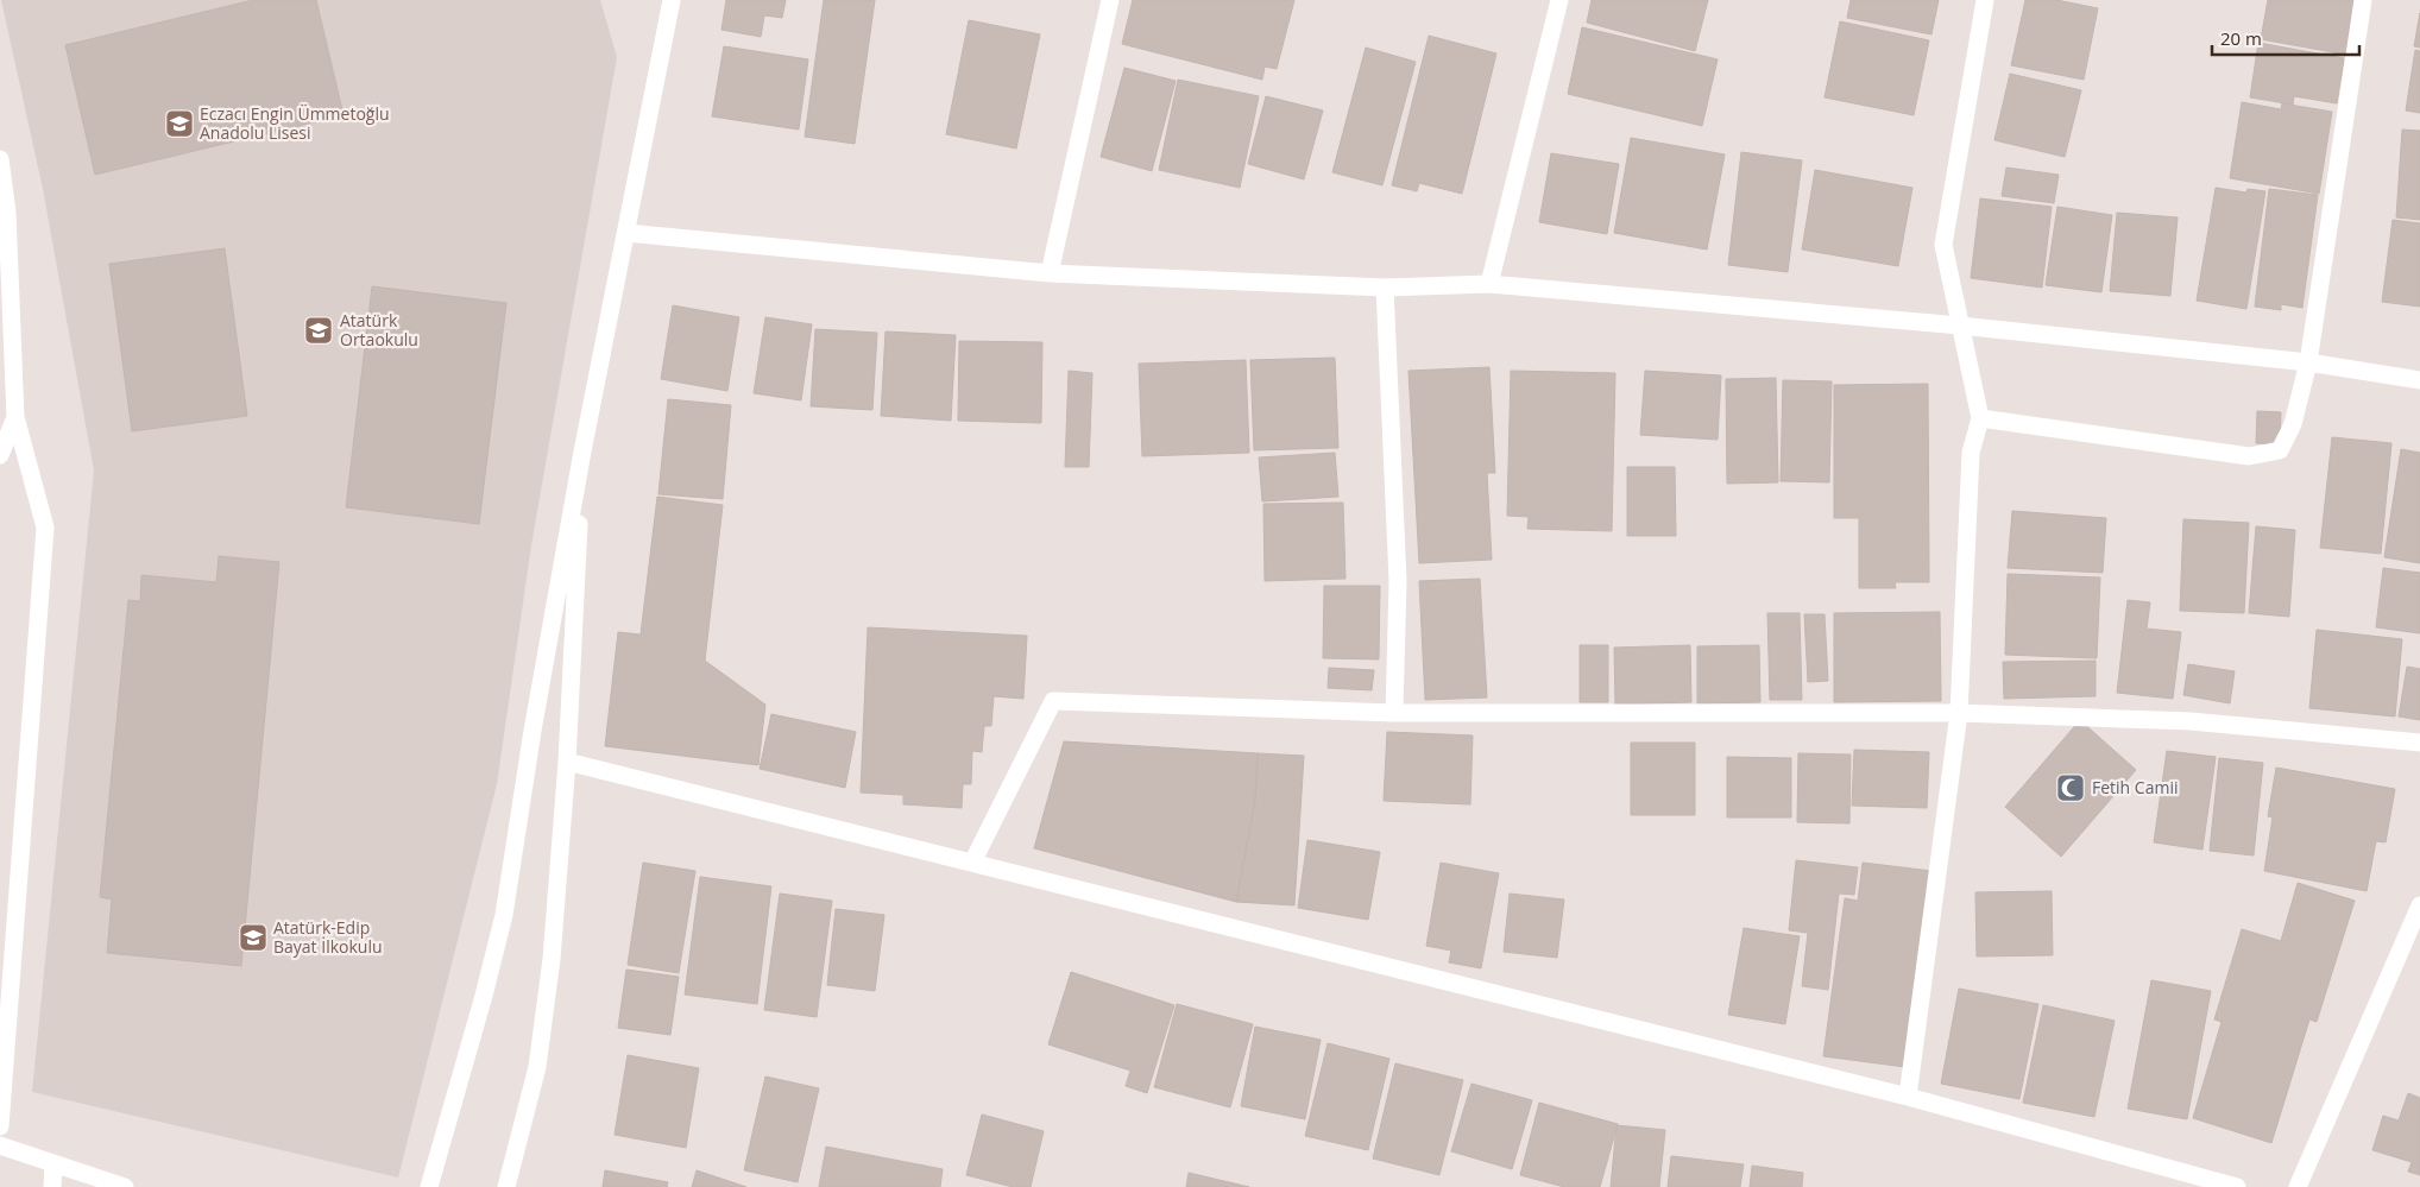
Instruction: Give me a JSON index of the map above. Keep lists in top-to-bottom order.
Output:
{
  "places": {
    "school or university": ["Eczacı Engin Ümmetoğlu Anadolu Lisesi", "Atatürk Ortaokulu", "Atatürk-Edip Bayat İlkokulu"],
    "mosque": ["Fetih Camii"]
  },
  "scale_bar": "20 m"
}
